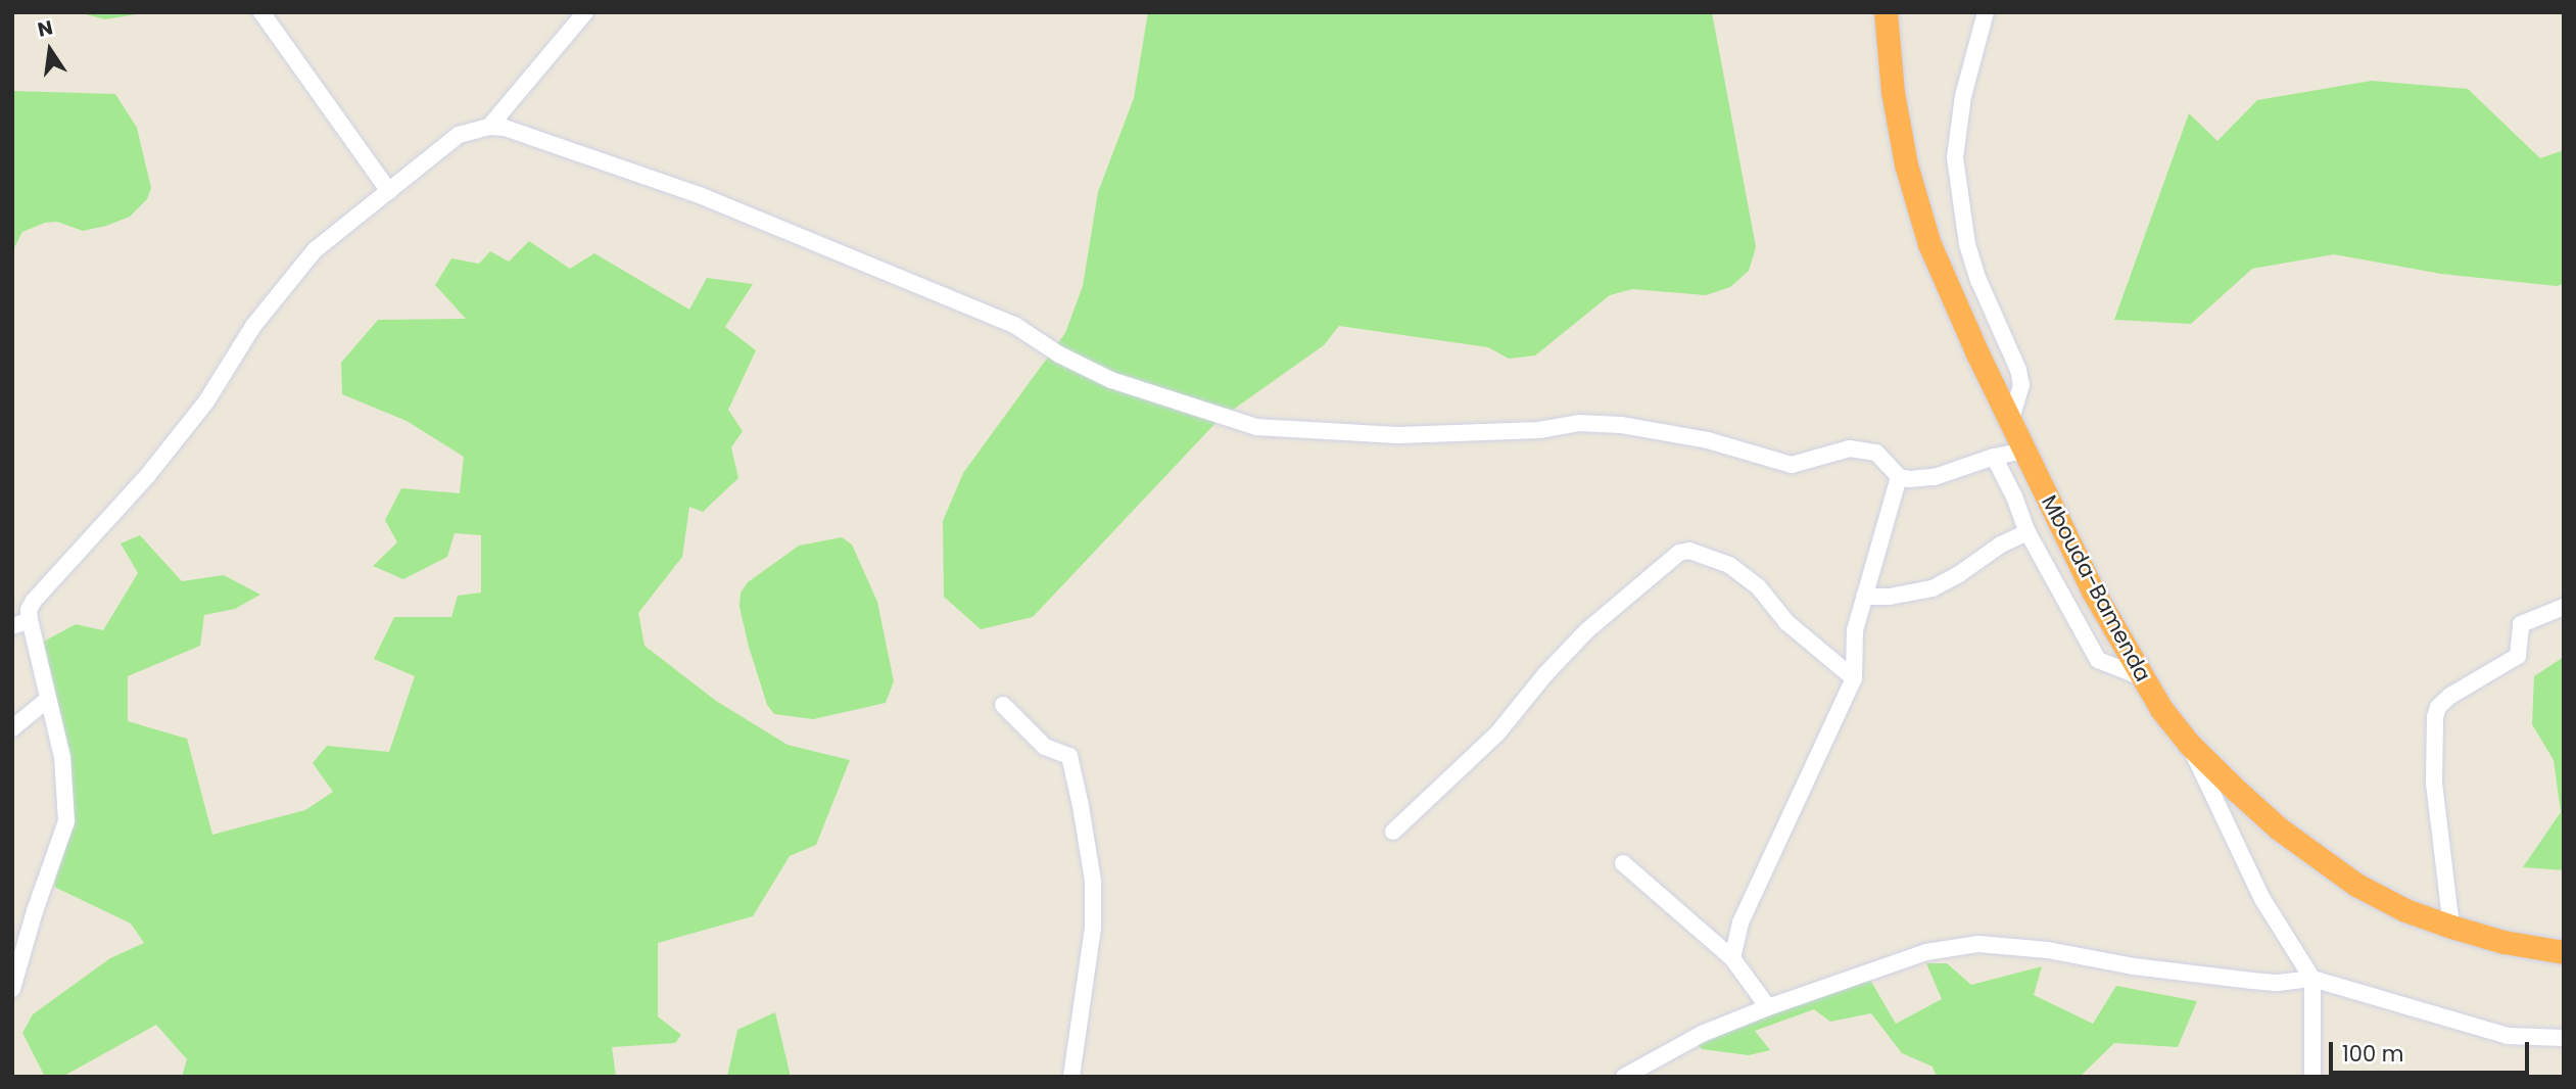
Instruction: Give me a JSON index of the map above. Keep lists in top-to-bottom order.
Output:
{
  "streets": {
    "highway": ["Mbouda-Bamenda"]
  },
  "scale_bar": "100 m",
  "north": "top"
}
